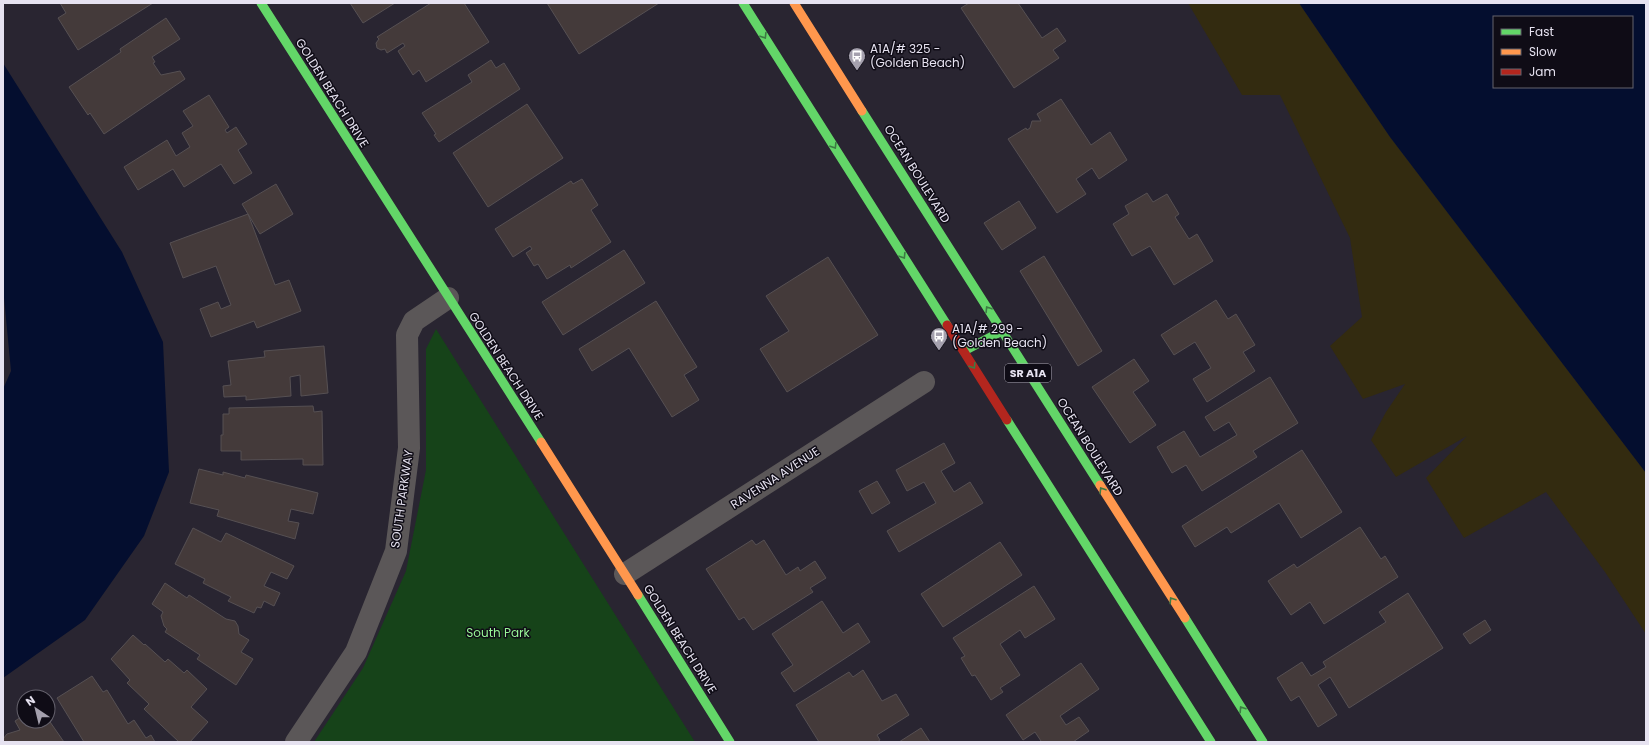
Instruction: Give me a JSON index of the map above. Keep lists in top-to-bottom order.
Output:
{
  "streets": {
    "main road": ["GOLDEN BEACH DRIVE", "OCEAN BOULEVARD", "SR A1A"],
    "street": ["RAVENNA AVENUE", "SOUTH PARKWAY"]
  },
  "crossings": [
    ["GOLDEN BEACH DRIVE", "RAVENNA AVENUE"],
    ["GOLDEN BEACH DRIVE", "SOUTH PARKWAY"]
  ],
  "parks": ["South Park"],
  "places": {
    "bus stop": ["A1A/# 325 - (Golden Beach)", "A1A/# 299 - (Golden Beach)"]
  },
  "legend": ["Fast", "Slow", "Jam"],
  "north": "top left"
}
